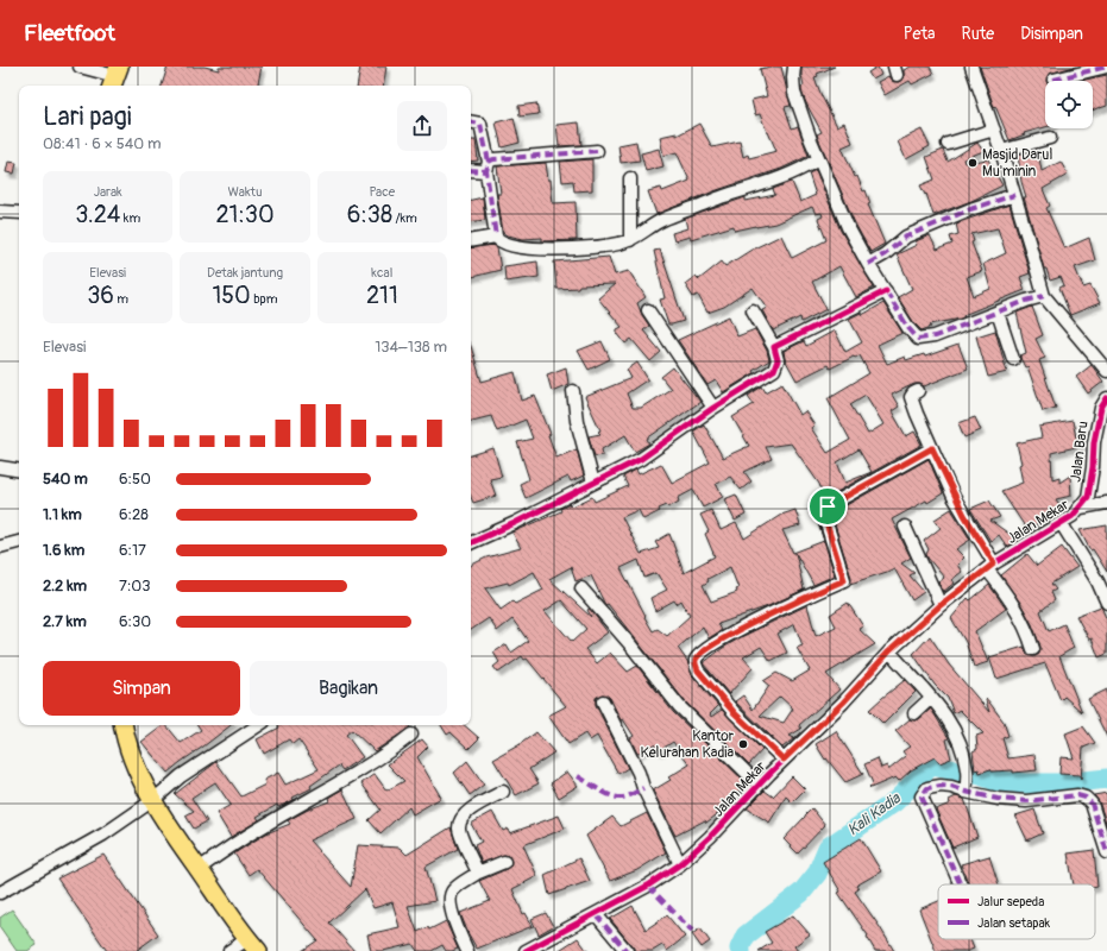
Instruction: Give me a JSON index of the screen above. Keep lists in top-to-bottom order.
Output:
{
  "streets": {
    "street": ["Jalan Baru", "Jalan Mekar"]
  },
  "crossings": [
    ["Jalan Baru", "Jalan Mekar"]
  ],
  "water": ["Kali Kadia"],
  "places": ["Masjid Darul Mu'minin", "Kantor Kelurahan Kadia"],
  "legend": ["Jalur sepeda", "Jalan setapak"],
  "page": {
    "header": "Fleetfoot",
    "nav": ["Peta", "Rute", "Disimpan"],
    "heading": ["Lari pagi", "08:41 · 6 × 540 m"],
    "stats": [
      ["Jarak", "3.24 km"],
      ["Waktu", "21:30"],
      ["Pace", "6:38 /km"],
      ["Elevasi", "36 m"],
      ["Detak jantung", "150 bpm"],
      ["kcal", "211"]
    ],
    "chart": ["Elevasi", "134–138 m"],
    "list": [
      {
        "name": "540 m",
        "note": "6:50"
      },
      {
        "name": "1.1 km",
        "note": "6:28"
      },
      {
        "name": "1.6 km",
        "note": "6:17"
      },
      {
        "name": "2.2 km",
        "note": "7:03"
      },
      {
        "name": "2.7 km",
        "note": "6:30"
      }
    ],
    "buttons": ["Simpan", "Bagikan"]
  }
}
